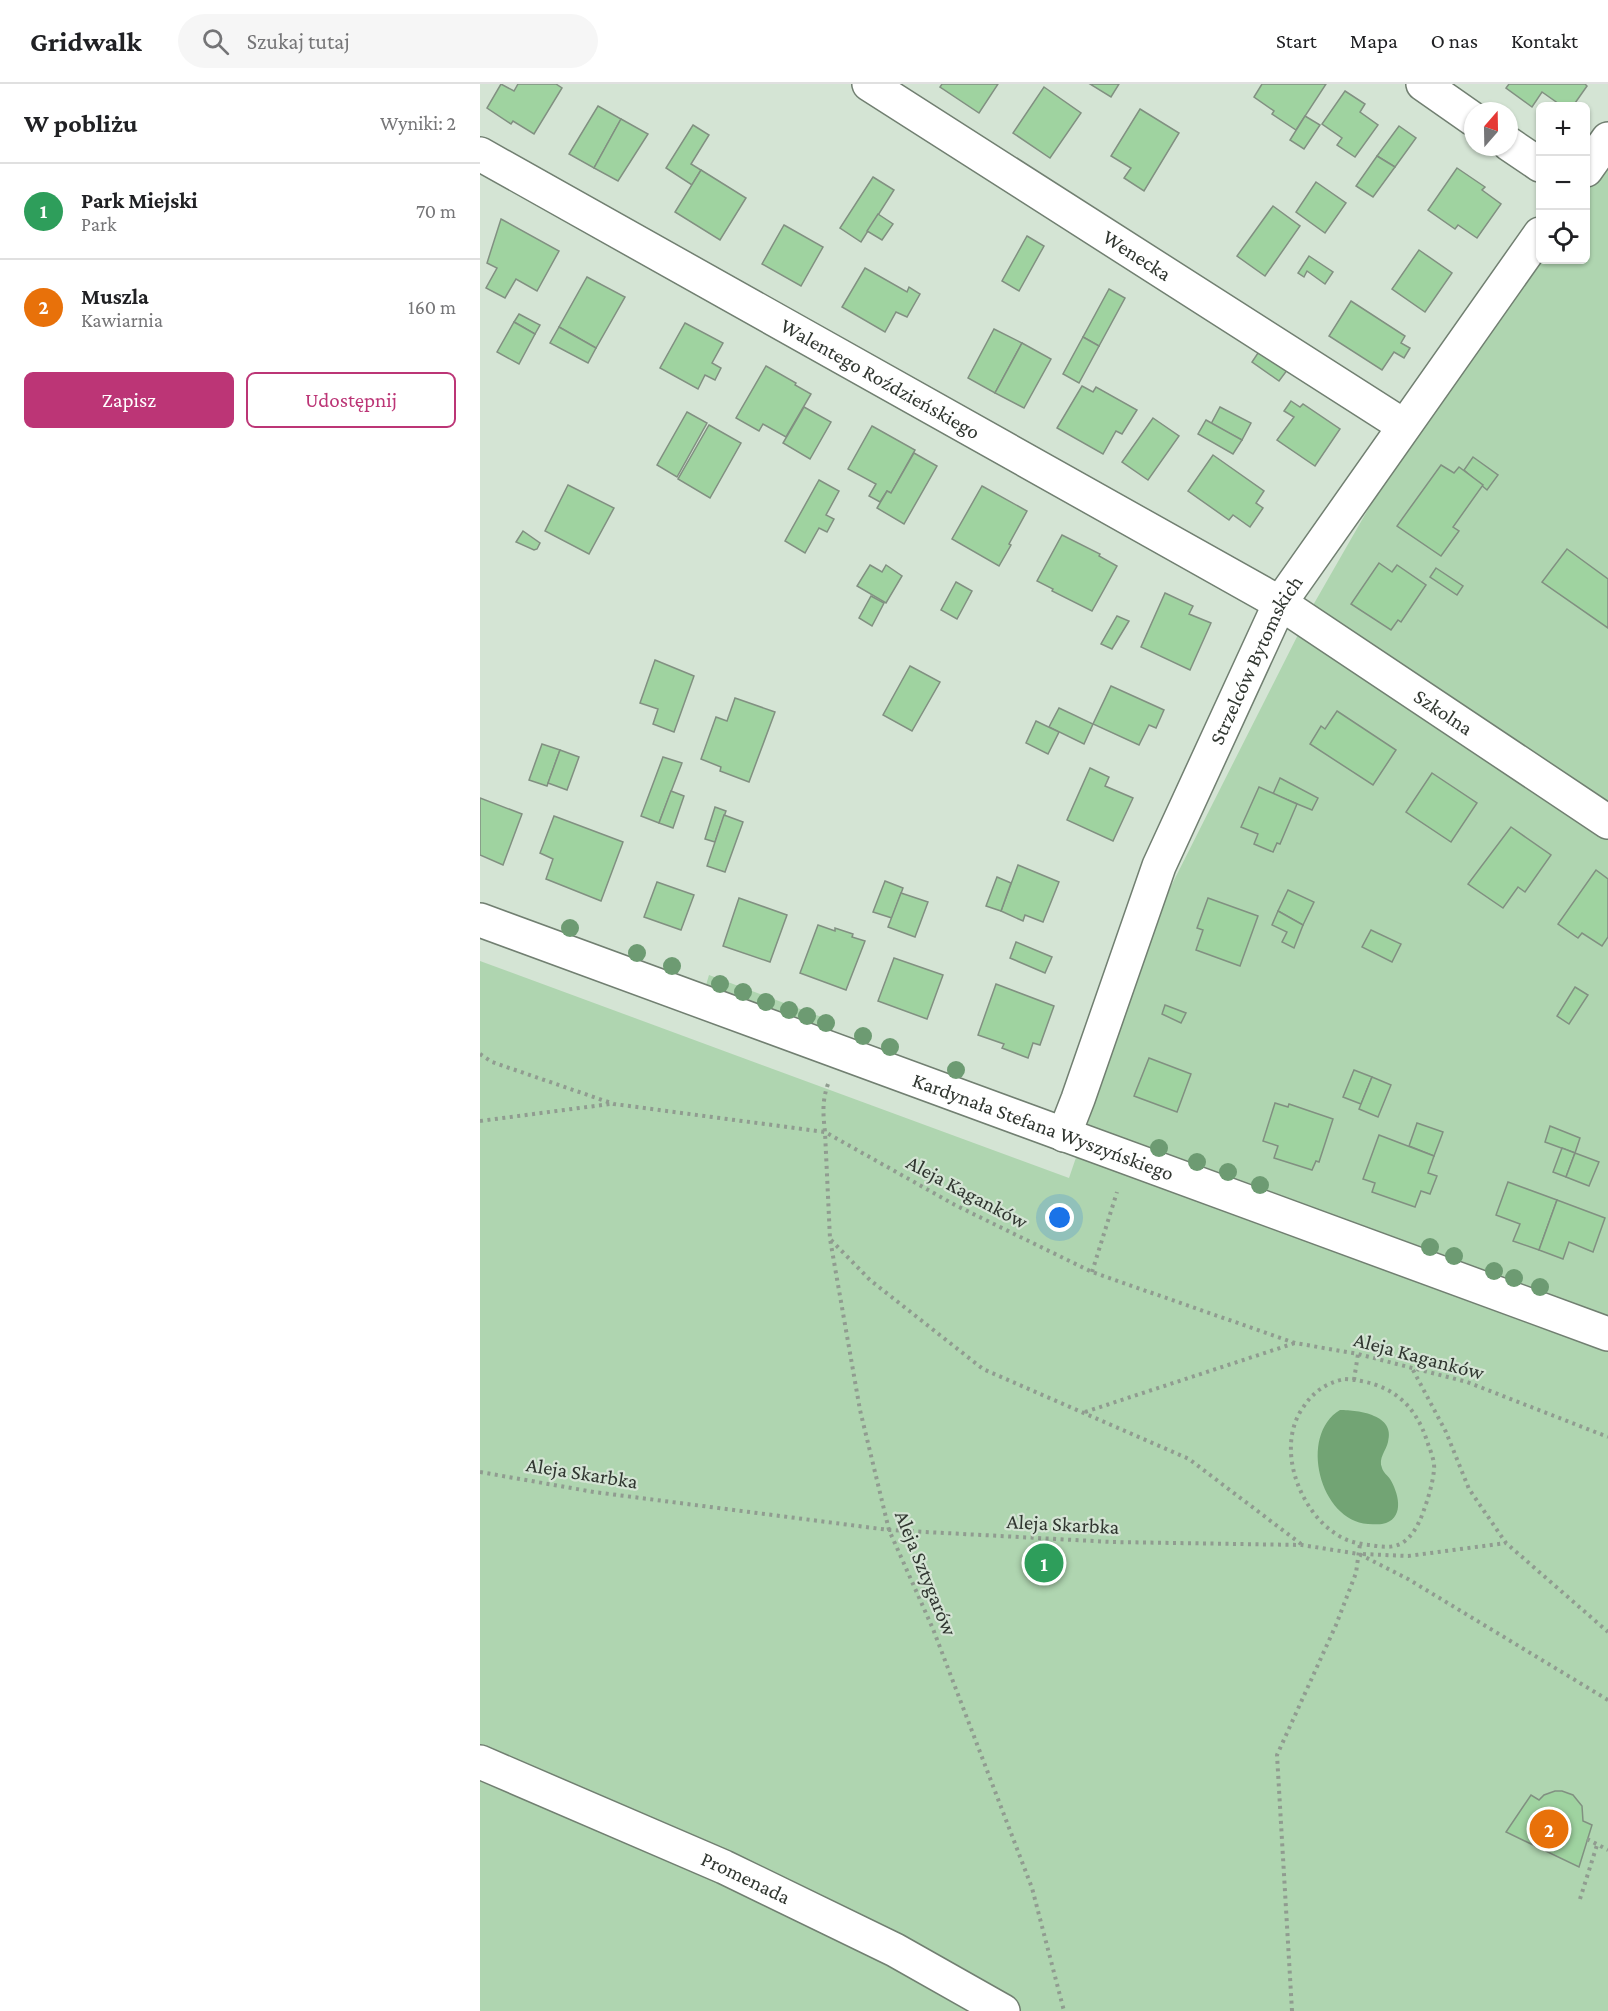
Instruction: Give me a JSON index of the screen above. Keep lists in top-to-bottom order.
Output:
{
  "streets": {
    "street": [
      "Wenecka",
      "Walentego Roździeńskiego",
      "Strzelców Bytomskich",
      "Szkolna",
      "Kardynała Stefana Wyszyńskiego",
      "Promenada"
    ],
    "path": ["Aleja Kaganków", "Aleja Skarbka", "Aleja Sztygarów"]
  },
  "crossings": [
    ["Wenecka", "Strzelców Bytomskich"],
    ["Walentego Roździeńskiego", "Strzelców Bytomskich"],
    ["Walentego Roździeńskiego", "Szkolna"],
    ["Strzelców Bytomskich", "Szkolna"],
    ["Strzelców Bytomskich", "Kardynała Stefana Wyszyńskiego"],
    ["Aleja Kaganków", "Aleja Sztygarów"],
    ["Aleja Skarbka", "Aleja Sztygarów"]
  ],
  "north": "top",
  "page": {
    "header": "Gridwalk",
    "search": "Szukaj tutaj",
    "nav": [
      "Start",
      "Mapa",
      "O nas",
      "Kontakt"
    ],
    "heading": ["W pobliżu", "Wyniki: 2"],
    "map_buttons": ["+", "−"],
    "list": [
      {
        "mark": "1",
        "name": "Park Miejski",
        "note": "Park",
        "value": "70 m"
      },
      {
        "mark": "2",
        "name": "Muszla",
        "note": "Kawiarnia",
        "value": "160 m"
      }
    ],
    "buttons": ["Zapisz", "Udostępnij"],
    "pins": ["1", "2"]
  }
}
